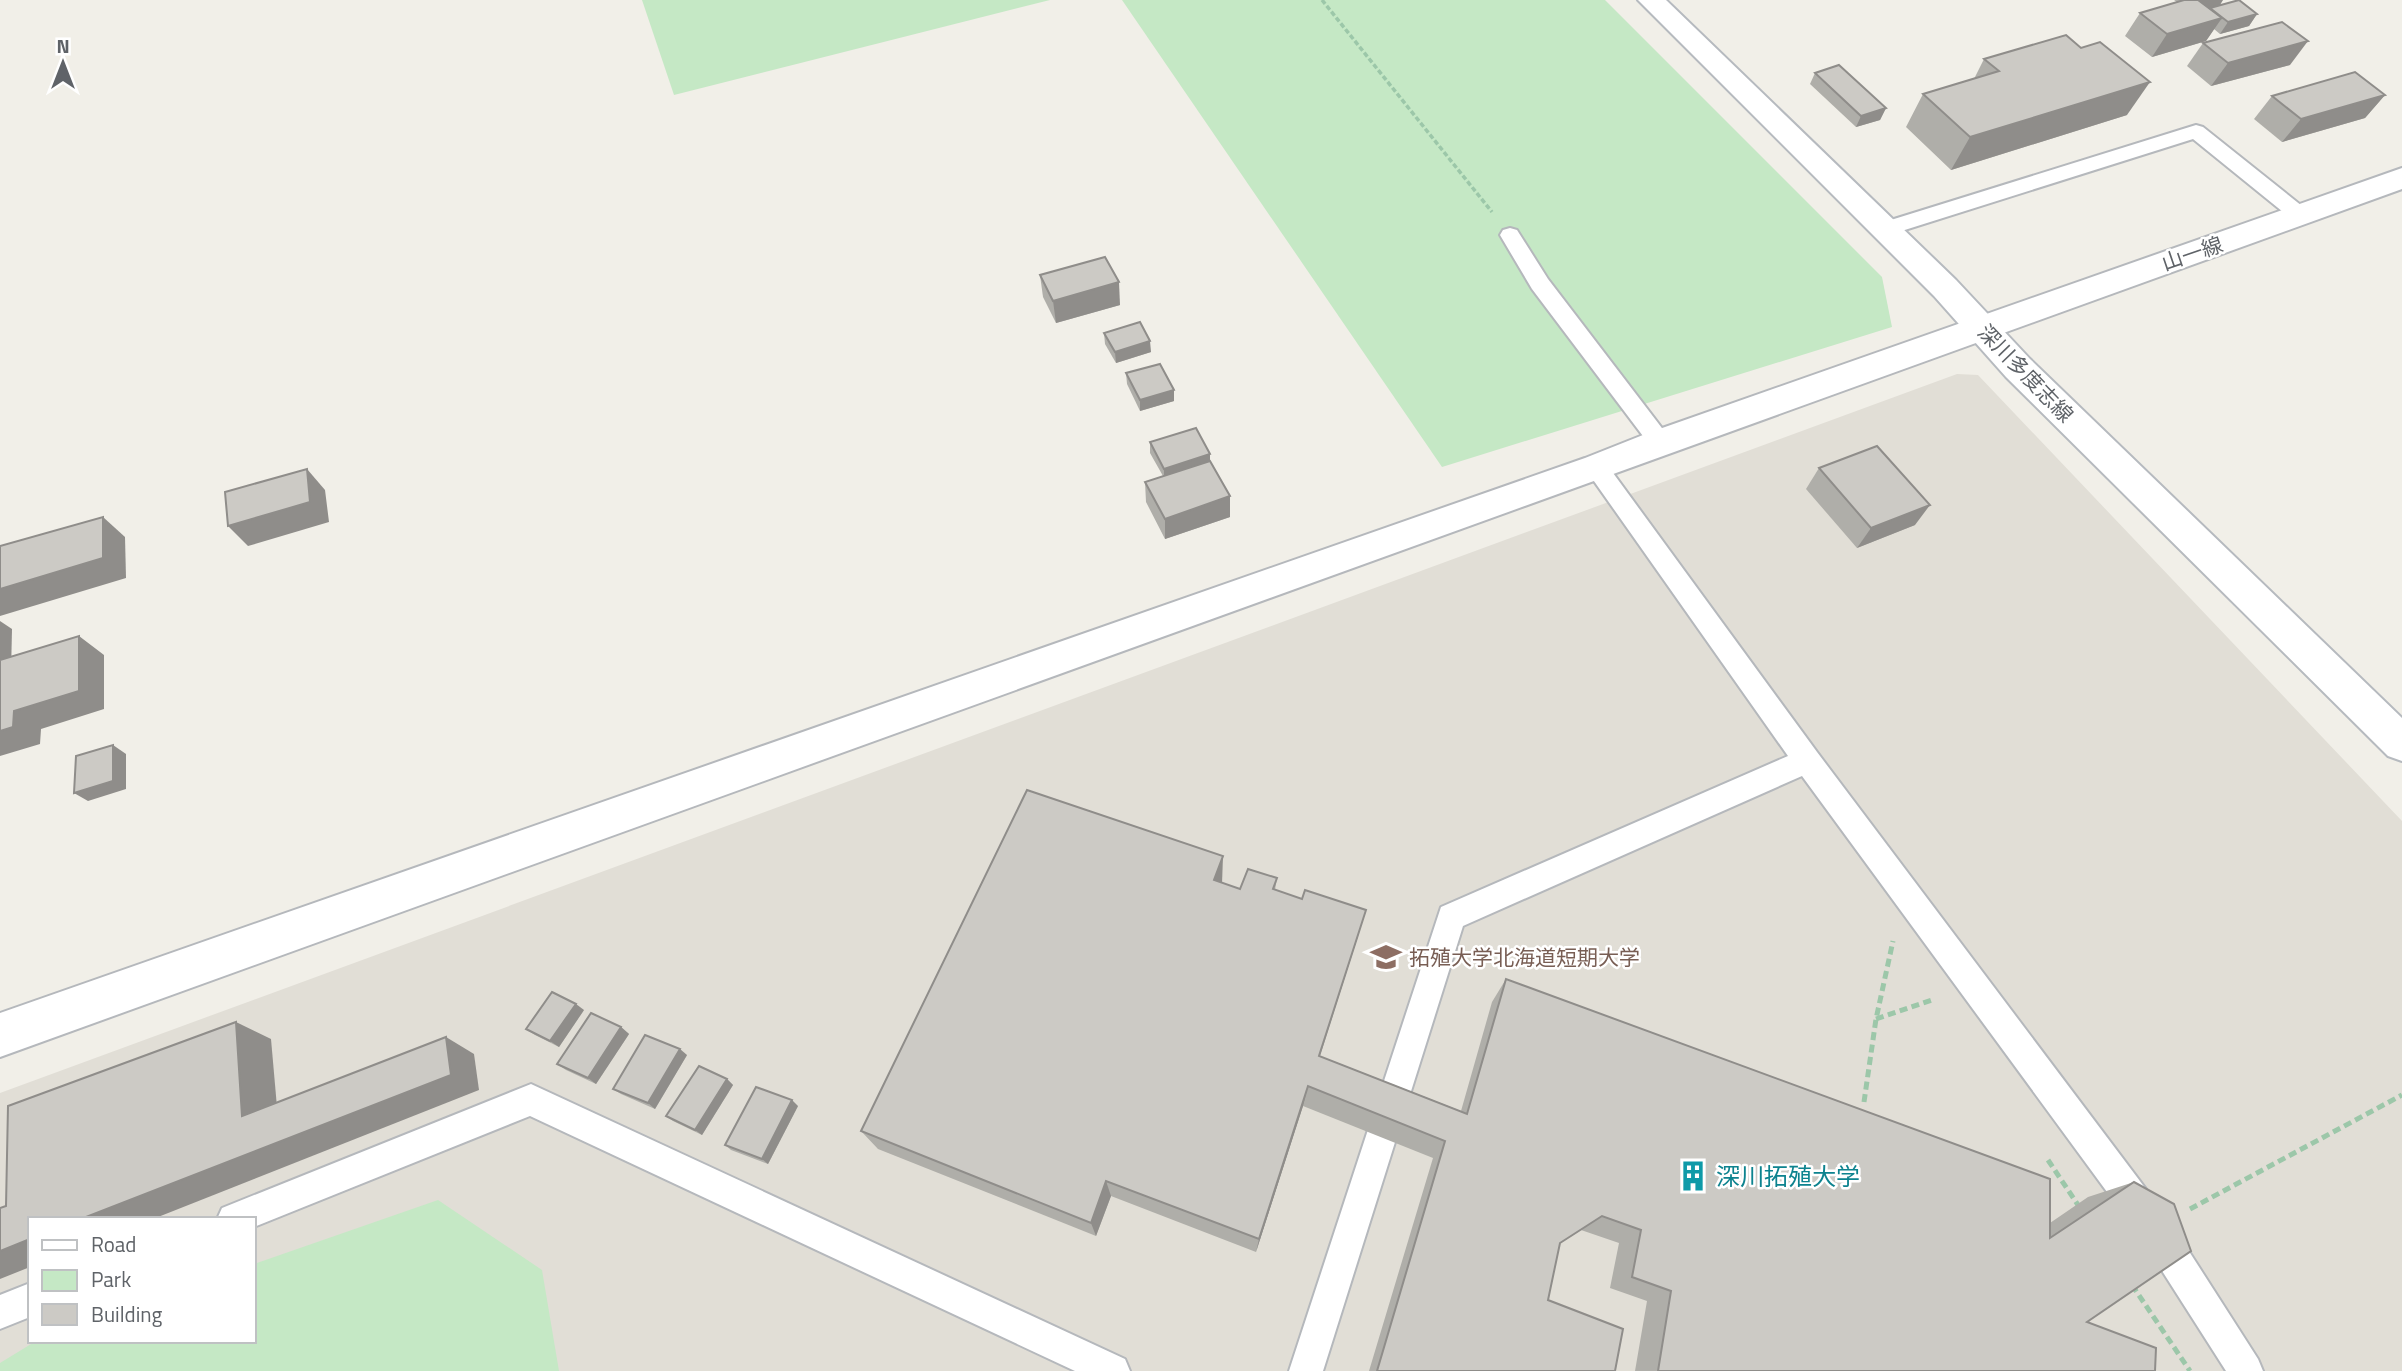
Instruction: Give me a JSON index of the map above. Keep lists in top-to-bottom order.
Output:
{
  "streets": {
    "street": ["山一線", "深川多度志線"]
  },
  "crossings": [
    ["山一線", "深川多度志線"]
  ],
  "places": {
    "school or university": ["拓殖大学北海道短期大学"],
    "building": ["深川拓殖大学"]
  },
  "legend": ["Road", "Park", "Building"],
  "north": "top"
}
